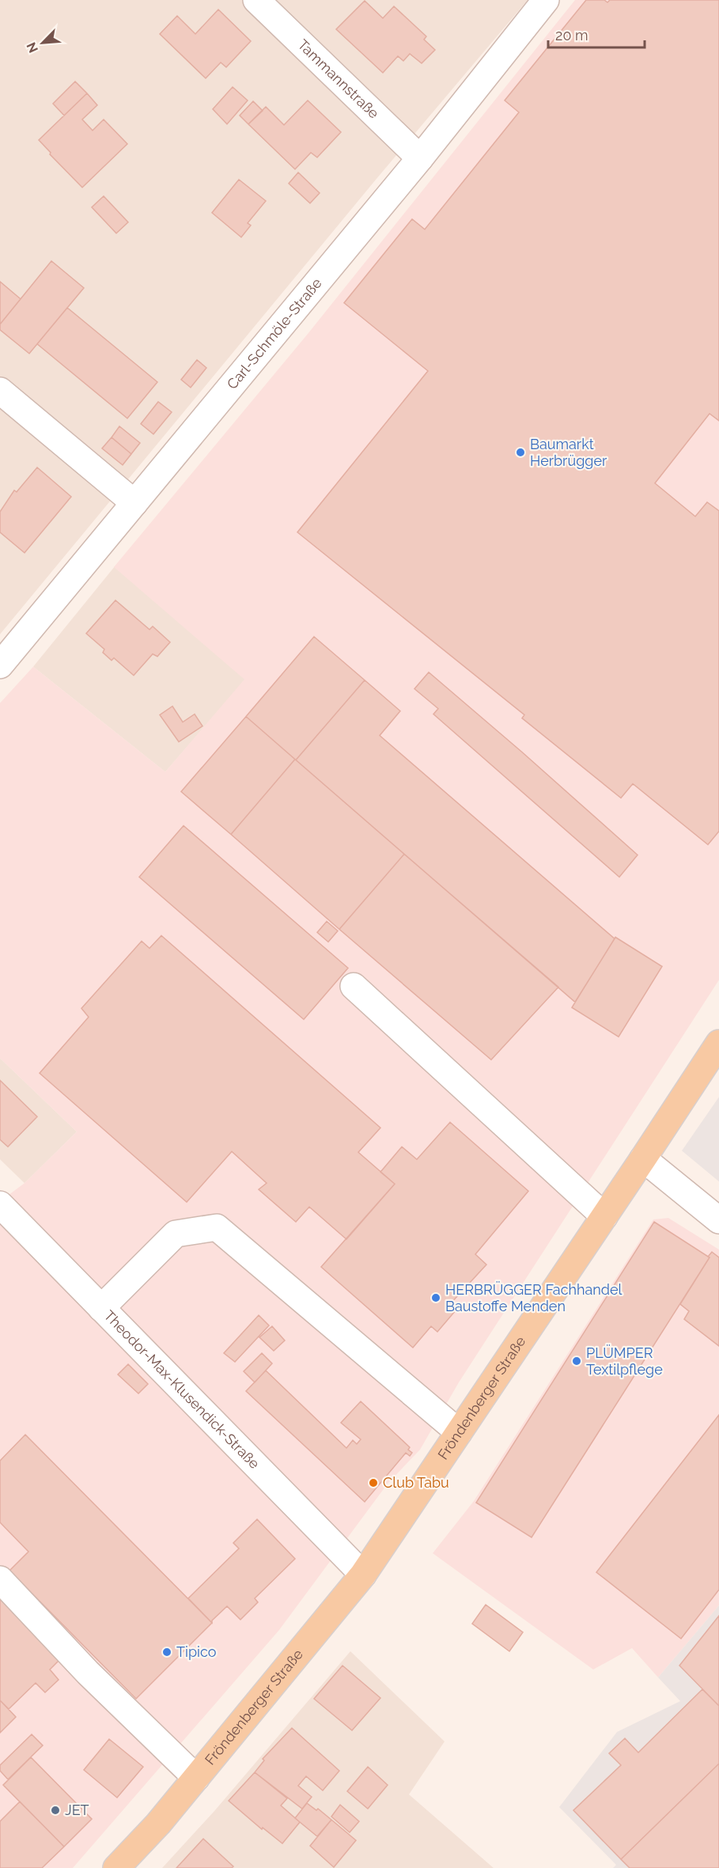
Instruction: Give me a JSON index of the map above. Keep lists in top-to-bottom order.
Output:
{
  "streets": {
    "main road": ["Fröndenberger Straße"],
    "street": ["Tammannstraße", "Carl-Schmöle-Straße", "Theodor-Max-Klusendick-Straße"]
  },
  "crossings": [
    ["Tammannstraße", "Carl-Schmöle-Straße"],
    ["Theodor-Max-Klusendick-Straße", "Fröndenberger Straße"]
  ],
  "places": [
    "Baumarkt Herbrügger",
    "HERBRÜGGER Fachhandel Baustoffe Menden",
    "PLÜMPER Textilpflege",
    "Club Tabu",
    "Tipico",
    "JET"
  ],
  "scale_bar": "20 m",
  "north": "bottom left"
}
